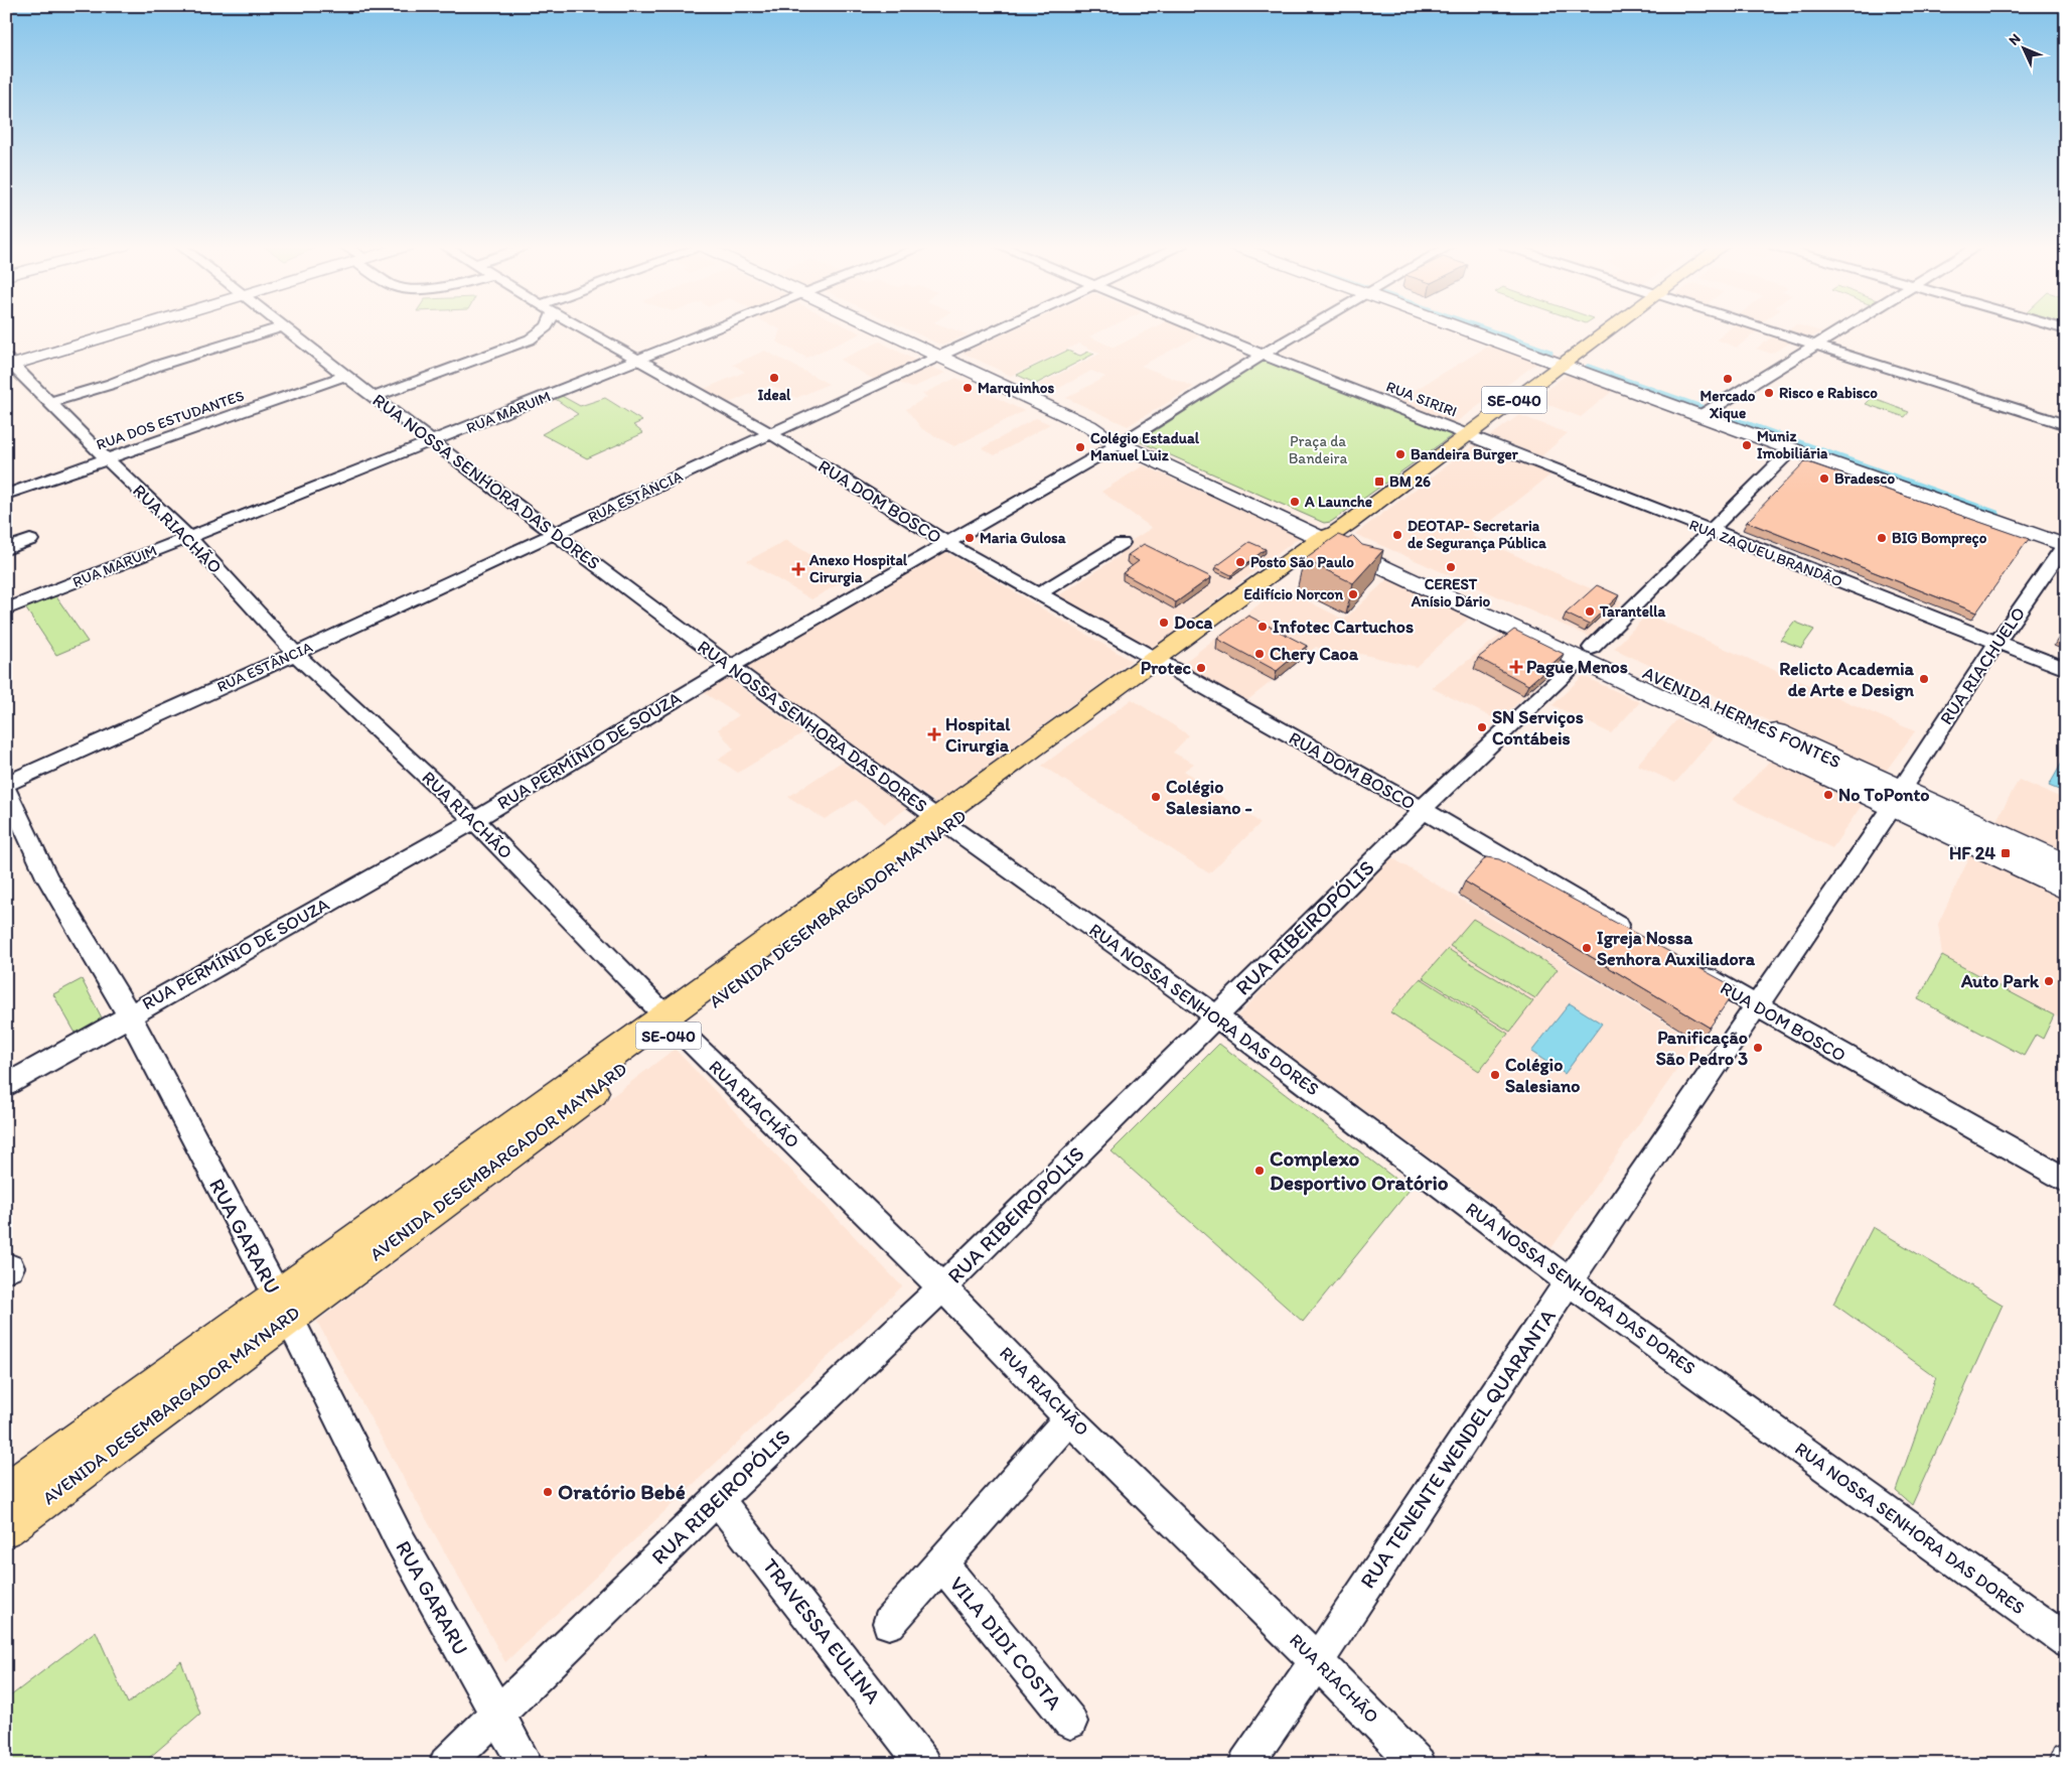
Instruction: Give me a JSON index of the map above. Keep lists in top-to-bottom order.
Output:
{
  "streets": {
    "main road": ["SE-040", "AVENIDA DESEMBARGADOR MAYNARD"],
    "street": [
      "RUA SIRIRI",
      "RUA MARUIM",
      "RUA DOS ESTUDANTES",
      "RUA NOSSA SENHORA DAS DORES",
      "RUA ESTÂNCIA",
      "RUA DOM BOSCO",
      "RUA RIACHÃO",
      "RUA ZAQUEU BRANDÃO",
      "RUA RIACHUELO",
      "AVENIDA HERMES FONTES",
      "RUA PERMÍNIO DE SOUZA",
      "RUA RIBEIROPÓLIS",
      "RUA GARARU",
      "RUA TENENTE WENDEL QUARANTA",
      "TRAVESSA EULINA",
      "VILA DIDI COSTA"
    ]
  },
  "crossings": [
    ["RUA SIRIRI", "SE-040"],
    ["RUA SIRIRI", "RUA ZAQUEU BRANDÃO"],
    ["RUA SIRIRI", "RUA PERMÍNIO DE SOUZA"],
    ["SE-040", "RUA ZAQUEU BRANDÃO"],
    ["SE-040", "AVENIDA HERMES FONTES"],
    ["SE-040", "AVENIDA DESEMBARGADOR MAYNARD"],
    ["RUA MARUIM", "RUA NOSSA SENHORA DAS DORES"],
    ["RUA MARUIM", "RUA DOM BOSCO"],
    ["RUA MARUIM", "RUA RIACHÃO"],
    ["RUA DOS ESTUDANTES", "RUA NOSSA SENHORA DAS DORES"],
    ["RUA DOS ESTUDANTES", "RUA RIACHÃO"],
    ["RUA NOSSA SENHORA DAS DORES", "RUA ESTÂNCIA"],
    ["RUA NOSSA SENHORA DAS DORES", "RUA PERMÍNIO DE SOUZA"],
    ["RUA NOSSA SENHORA DAS DORES", "AVENIDA DESEMBARGADOR MAYNARD"],
    ["RUA NOSSA SENHORA DAS DORES", "RUA RIBEIROPÓLIS"],
    ["RUA NOSSA SENHORA DAS DORES", "RUA TENENTE WENDEL QUARANTA"],
    ["RUA ESTÂNCIA", "RUA DOM BOSCO"],
    ["RUA ESTÂNCIA", "RUA RIACHÃO"],
    ["RUA ESTÂNCIA", "AVENIDA HERMES FONTES"],
    ["RUA DOM BOSCO", "RUA PERMÍNIO DE SOUZA"],
    ["RUA DOM BOSCO", "AVENIDA DESEMBARGADOR MAYNARD"],
    ["RUA DOM BOSCO", "RUA RIBEIROPÓLIS"],
    ["RUA DOM BOSCO", "RUA TENENTE WENDEL QUARANTA"],
    ["RUA RIACHÃO", "RUA PERMÍNIO DE SOUZA"],
    ["RUA RIACHÃO", "AVENIDA DESEMBARGADOR MAYNARD"],
    ["RUA RIACHÃO", "RUA RIBEIROPÓLIS"],
    ["RUA RIACHÃO", "RUA TENENTE WENDEL QUARANTA"],
    ["RUA RIACHÃO", "VILA DIDI COSTA"],
    ["RUA ZAQUEU BRANDÃO", "RUA RIACHUELO"],
    ["RUA ZAQUEU BRANDÃO", "RUA RIBEIROPÓLIS"],
    ["RUA RIACHUELO", "AVENIDA HERMES FONTES"],
    ["RUA RIACHUELO", "RUA TENENTE WENDEL QUARANTA"],
    ["AVENIDA HERMES FONTES", "RUA PERMÍNIO DE SOUZA"],
    ["AVENIDA HERMES FONTES", "AVENIDA DESEMBARGADOR MAYNARD"],
    ["AVENIDA HERMES FONTES", "RUA RIBEIROPÓLIS"],
    ["AVENIDA HERMES FONTES", "RUA TENENTE WENDEL QUARANTA"],
    ["RUA PERMÍNIO DE SOUZA", "RUA GARARU"],
    ["AVENIDA DESEMBARGADOR MAYNARD", "RUA GARARU"],
    ["RUA RIBEIROPÓLIS", "RUA GARARU"],
    ["RUA RIBEIROPÓLIS", "TRAVESSA EULINA"]
  ],
  "parks": ["Praça da Bandeira"],
  "places": {
    "other": [
      "Ideal",
      "Mercado Xique",
      "Marquinhos",
      "Risco e Rabisco",
      "Muniz Imobiliária",
      "Colégio Estadual Manuel Luiz",
      "Bandeira Burger",
      "Bradesco",
      "A Launche",
      "DEOTAP- Secretaria de Segurança Pública",
      "Maria Gulosa",
      "BIG Bompreço",
      "Posto São Paulo",
      "CEREST Anísio Dário",
      "Edifício Norcon",
      "Tarantella",
      "Doca",
      "Infotec Cartuchos",
      "Chery Caoa",
      "Protec",
      "Relicto Academia de Arte e Design",
      "SN Serviços Contábeis",
      "No ToPonto",
      "Colégio Salesiano -",
      "Igreja Nossa Senhora Auxiliadora",
      "Auto Park",
      "Panificação São Pedro 3",
      "Colégio Salesiano",
      "Complexo Desportivo Oratório",
      "Oratório Bebé"
    ],
    "transit": ["BM 26", "HF 24"],
    "health": ["Anexo Hospital Cirurgia", "Pague Menos", "Hospital Cirurgia"]
  },
  "north": "top left"
}
